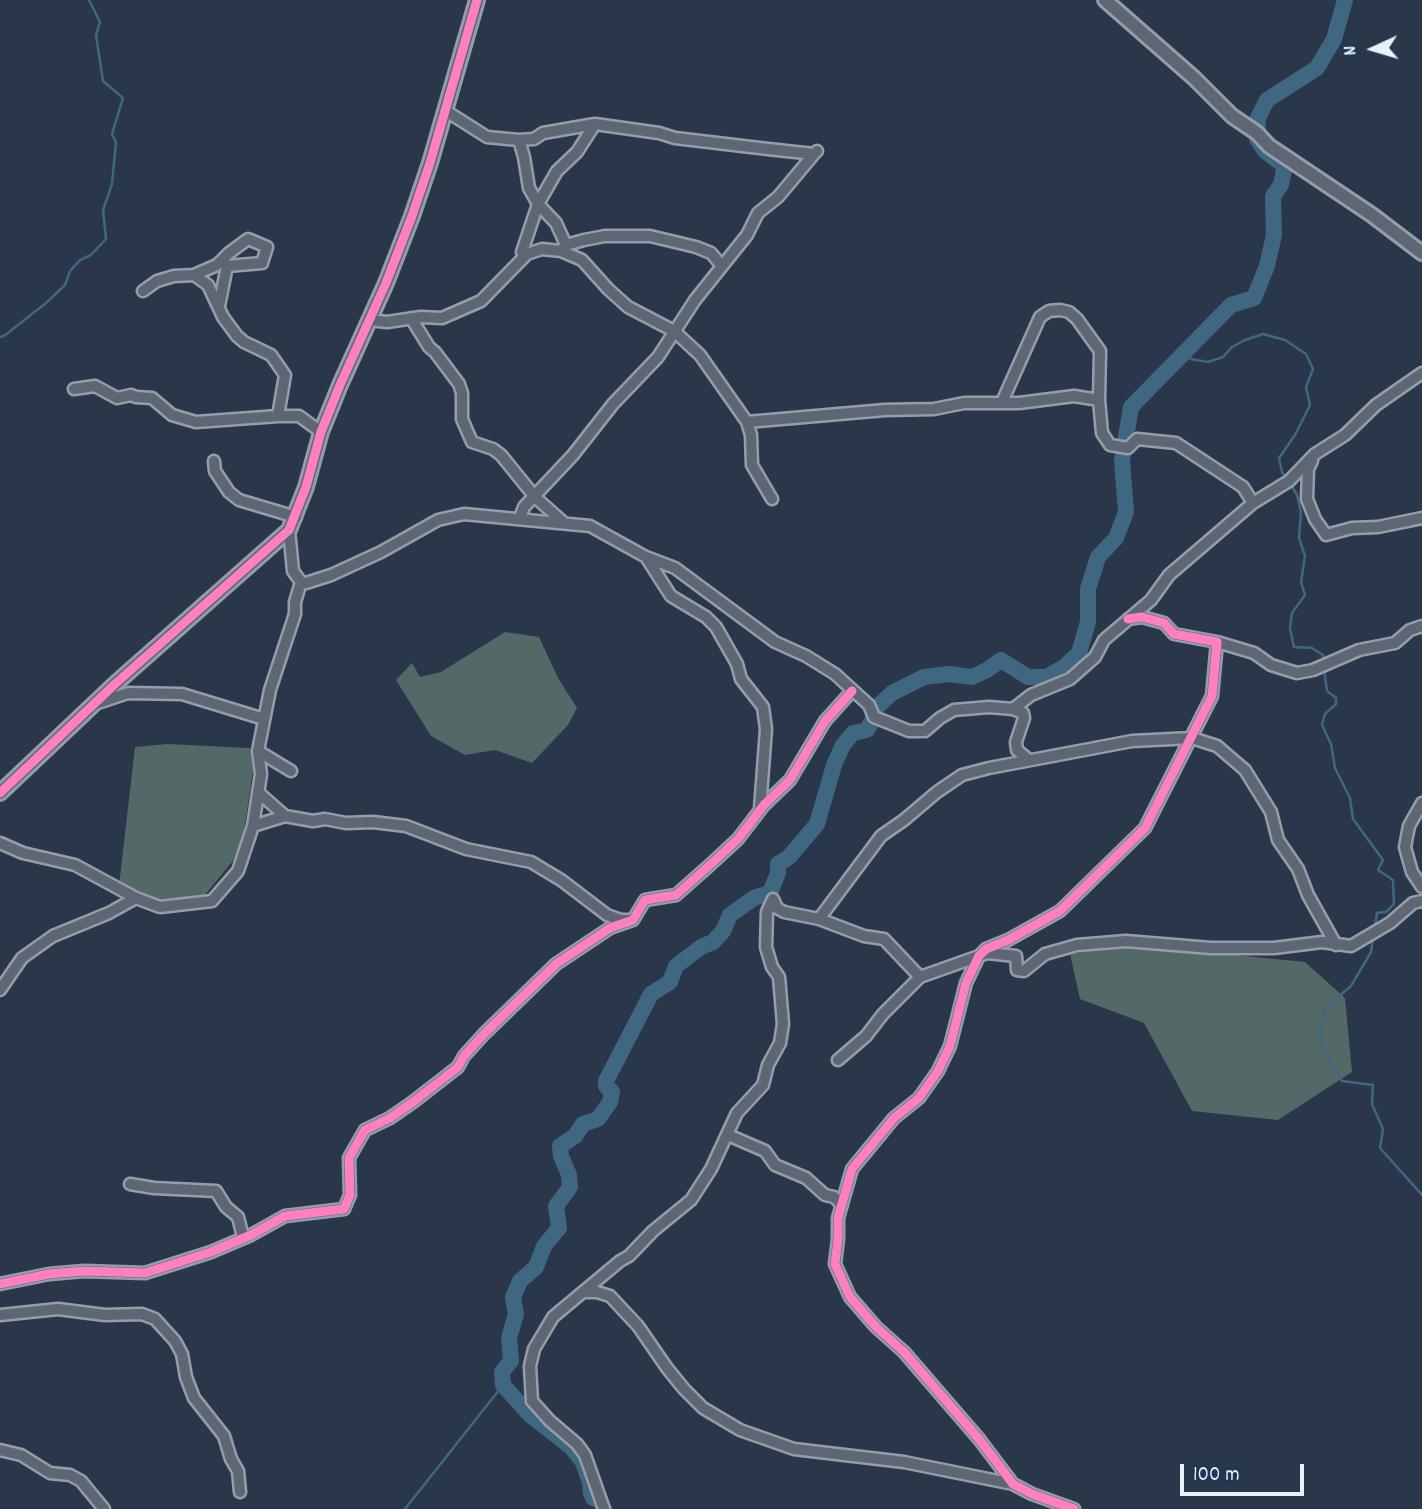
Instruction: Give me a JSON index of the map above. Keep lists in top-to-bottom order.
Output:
{
  "scale_bar": "100 m",
  "north": "left"
}
